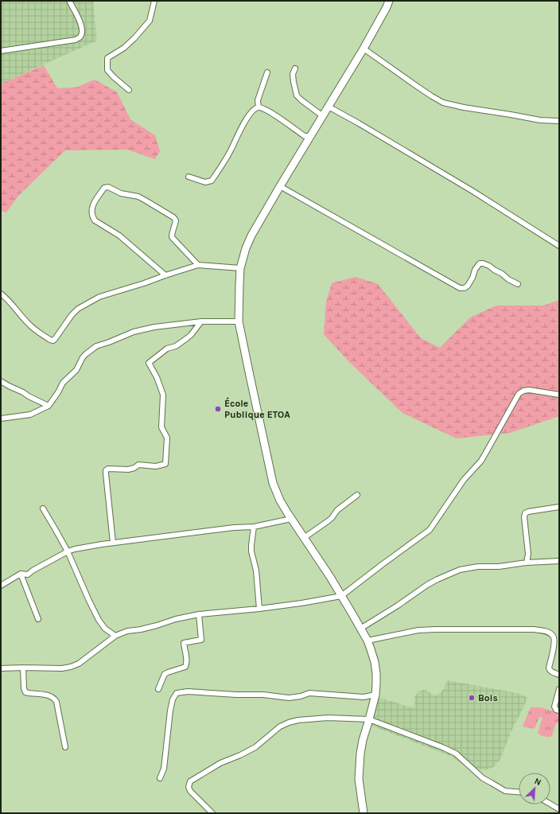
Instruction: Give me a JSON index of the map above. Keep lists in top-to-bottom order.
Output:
{
  "places": ["École Publique ETOA", "Bois"],
  "north": "top right"
}
